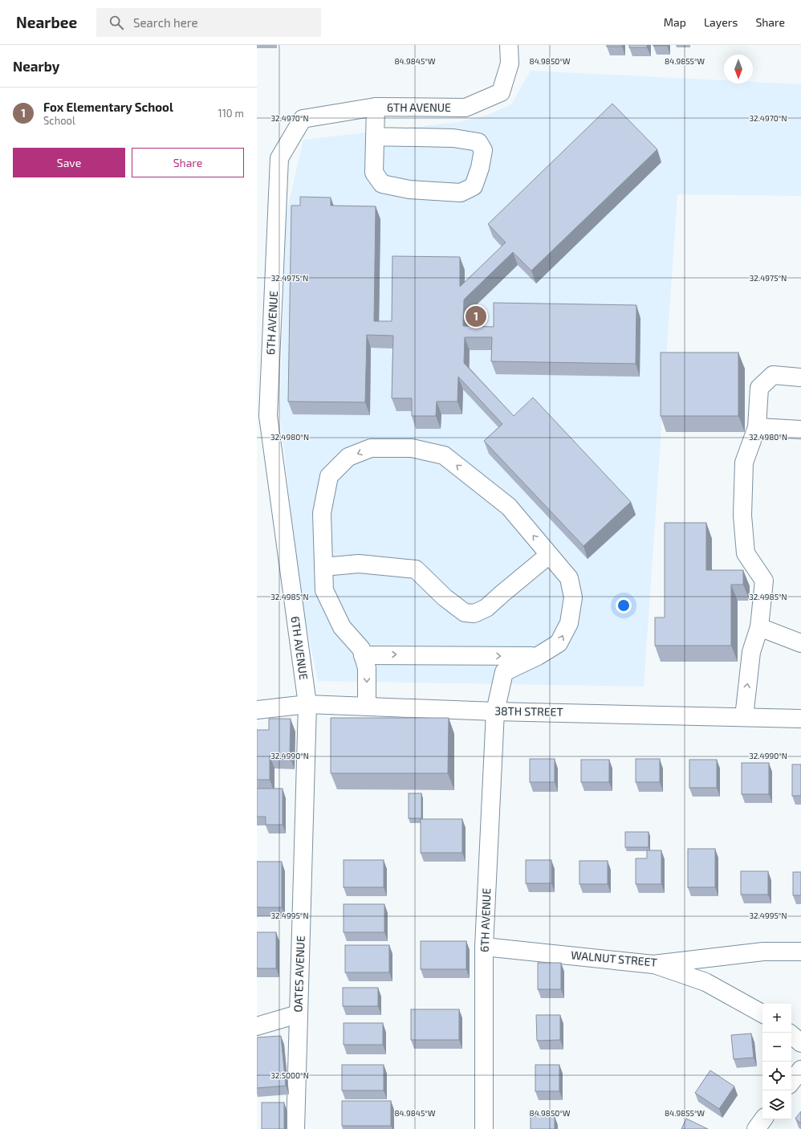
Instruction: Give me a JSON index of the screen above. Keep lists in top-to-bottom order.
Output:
{
  "streets": {
    "street": [
      "6TH AVENUE",
      "38TH STREET",
      "WALNUT STREET",
      "OATES AVENUE"
    ]
  },
  "crossings": [
    ["6TH AVENUE", "38TH STREET"],
    ["6TH AVENUE", "WALNUT STREET"],
    ["6TH AVENUE", "OATES AVENUE"],
    ["38TH STREET", "OATES AVENUE"]
  ],
  "north": "bottom",
  "page": {
    "header": "Nearbee",
    "search": "Search here",
    "nav": ["Map", "Layers", "Share"],
    "heading": "Nearby",
    "list": [
      {
        "mark": "1",
        "name": "Fox Elementary School",
        "note": "School",
        "value": "110 m"
      }
    ],
    "buttons": ["Save", "Share"],
    "pins": "1",
    "map_buttons": ["+", "−"]
  },
  "coordinates": [
    "84.9845°W",
    "84.9850°W",
    "84.9855°W",
    "32.4970°N",
    "32.4975°N",
    "32.4980°N",
    "32.4985°N",
    "32.4990°N",
    "32.4995°N",
    "32.5000°N"
  ]
}
